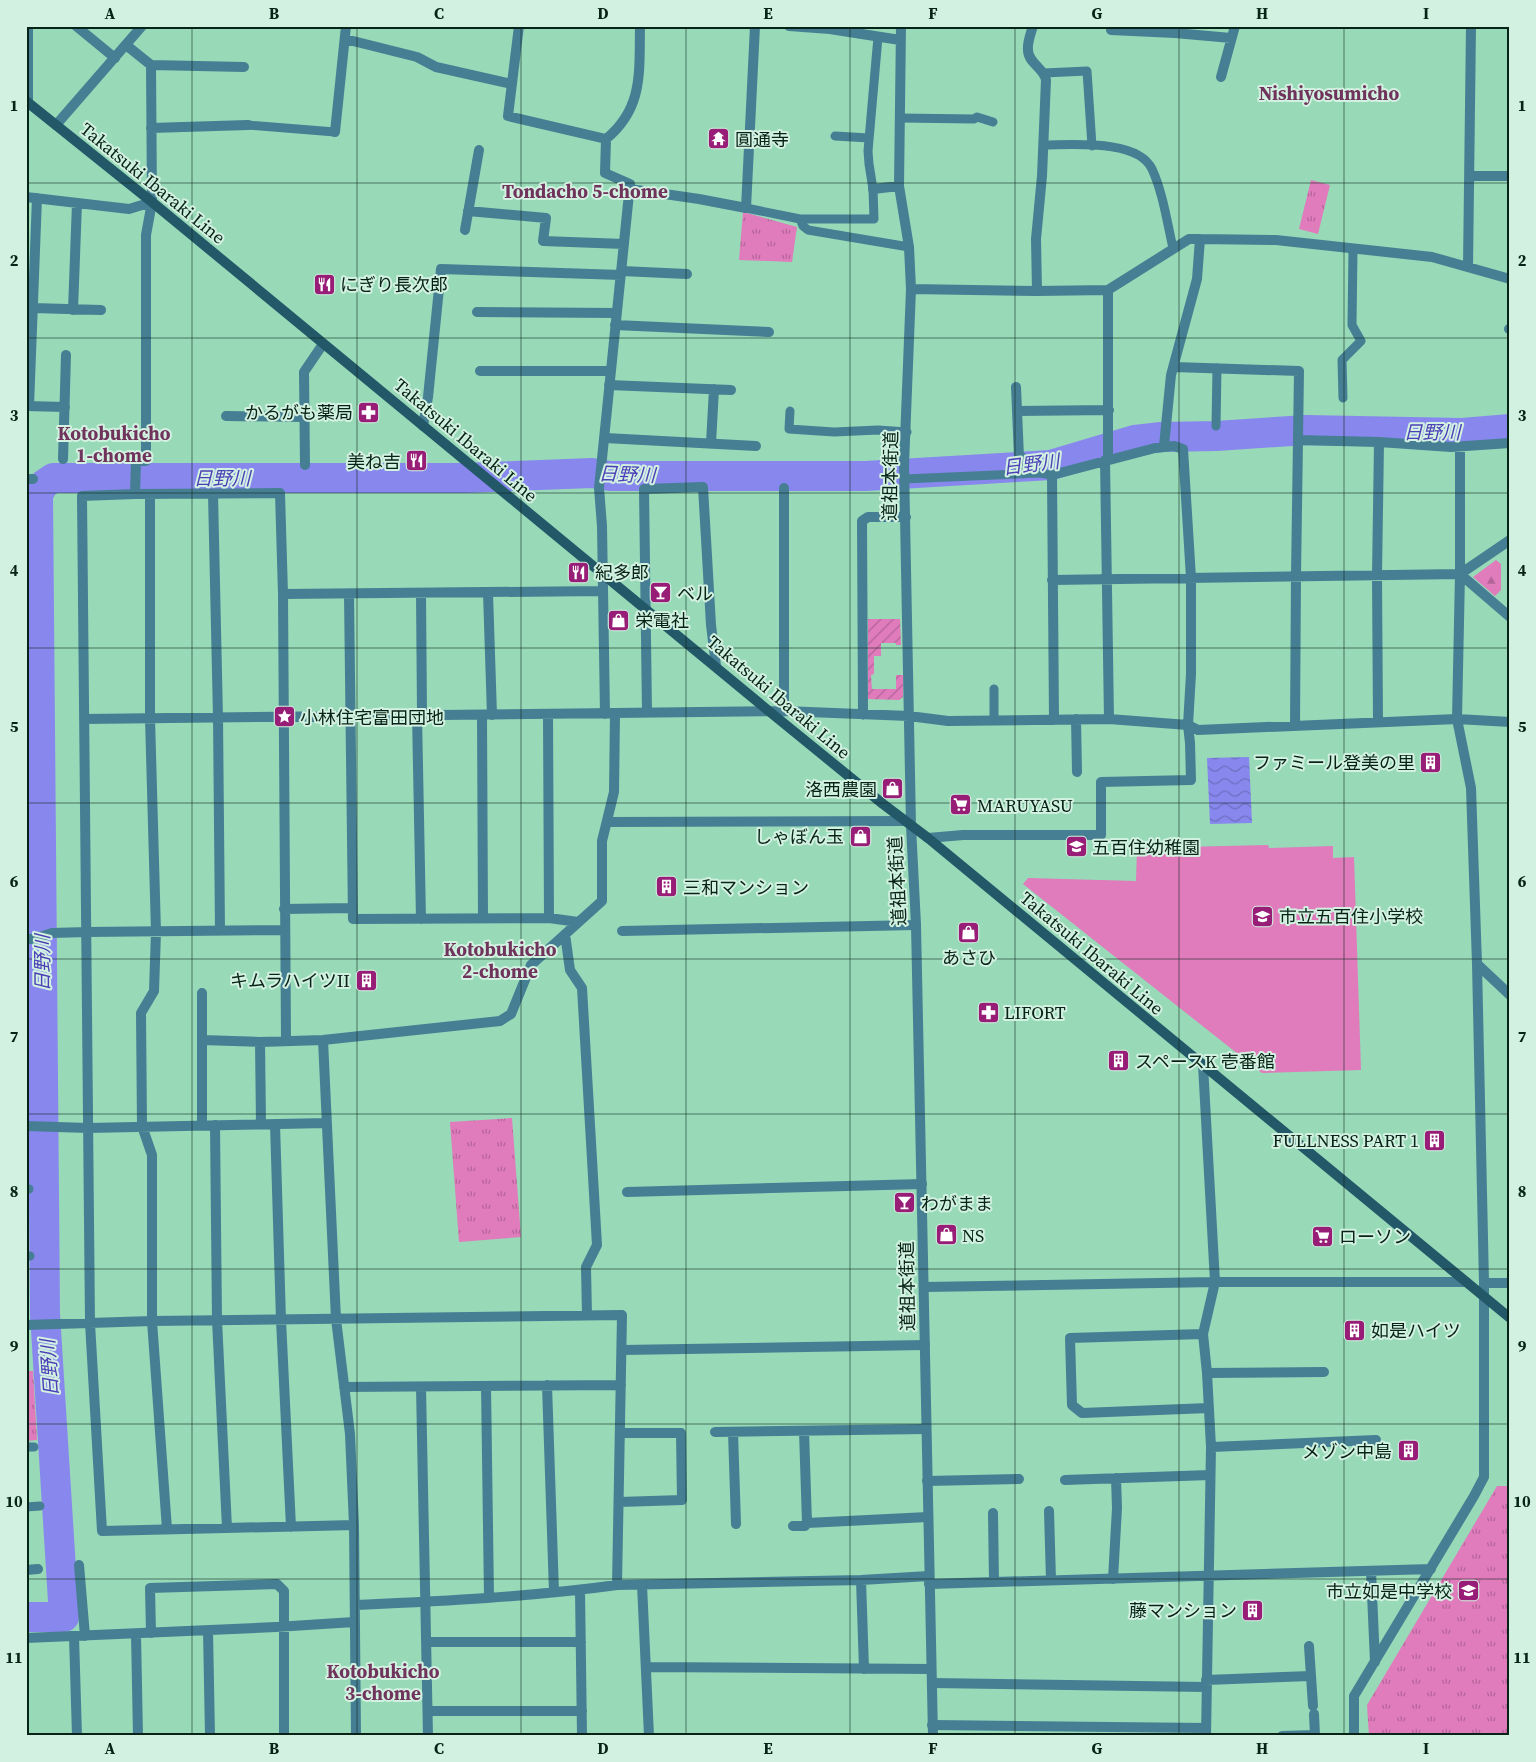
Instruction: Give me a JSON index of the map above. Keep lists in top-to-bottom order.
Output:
{
  "streets": {
    "main road": ["Takatsuki Ibaraki Line"],
    "street": ["道祖本街道"]
  },
  "crossings": [
    ["Takatsuki Ibaraki Line", "道祖本街道"]
  ],
  "districts": [
    "Nishiyosumicho",
    "Tondacho 5-chome",
    "Kotobukicho 1-chome",
    "Kotobukicho 2-chome",
    "Kotobukicho 3-chome"
  ],
  "water": ["日野川"],
  "places": {
    "temple": ["圓通寺"],
    "restaurant": ["にぎり長次郎", "美ね吉", "紀多郎"],
    "pharmacy": ["かるがも薬局", "LIFORT"],
    "bar": ["ベル", "わがまま"],
    "shop": [
      "栄電社",
      "洛西農園",
      "しゃぼん玉",
      "あさひ",
      "NS"
    ],
    "place": ["小林住宅富田団地"],
    "building": [
      "ファミール登美の里",
      "三和マンション",
      "キムラハイツII",
      "スペースK 壱番館",
      "FULLNESS PART 1",
      "如是ハイツ",
      "メゾン中島",
      "藤マンション"
    ],
    "supermarket": ["MARUYASU", "ローソン"],
    "school or university": ["五百住幼稚園", "市立五百住小学校", "市立如是中学校"]
  },
  "grid": {
    "columns": [
      "A",
      "B",
      "C",
      "D",
      "E",
      "F",
      "G",
      "H",
      "I"
    ],
    "rows": [
      "1",
      "2",
      "3",
      "4",
      "5",
      "6",
      "7",
      "8",
      "9",
      "10",
      "11"
    ]
  }
}
